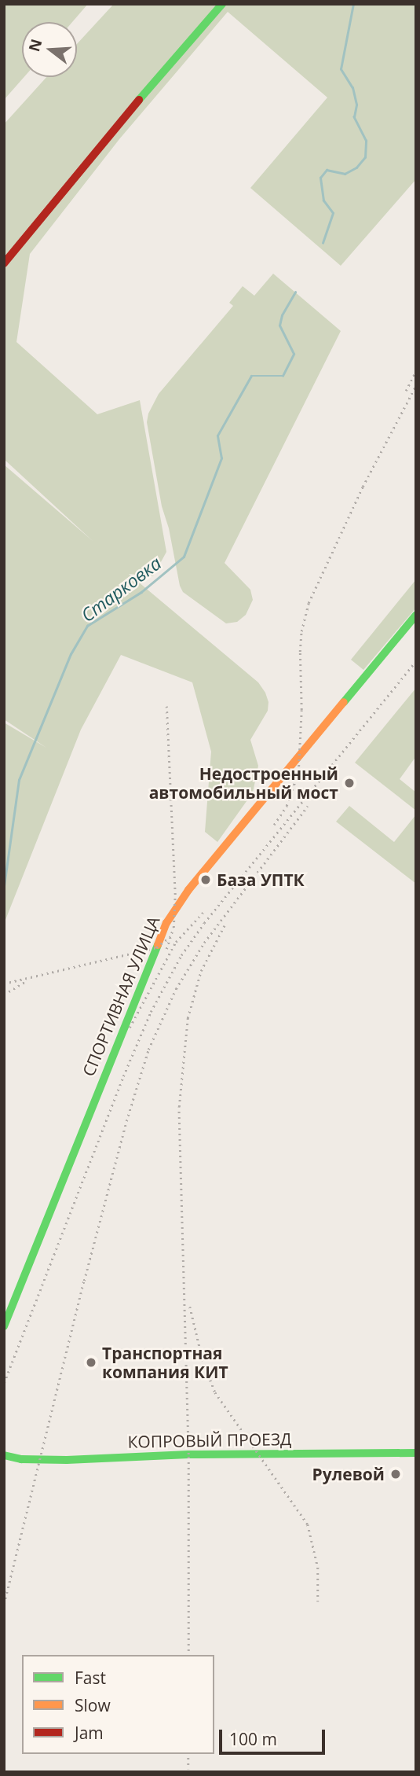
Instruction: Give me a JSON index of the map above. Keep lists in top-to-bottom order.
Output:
{
  "streets": {
    "street": ["СПОРТИВНАЯ УЛИЦА", "КОПРОВЫЙ ПРОЕЗД"]
  },
  "water": ["Старковка"],
  "places": [
    "Недостроенный автомобильный мост",
    "База УПТК",
    "Транспортная компания КИТ",
    "Рулевой"
  ],
  "legend": ["Fast", "Slow", "Jam"],
  "scale_bar": "100 m",
  "north": "left"
}
